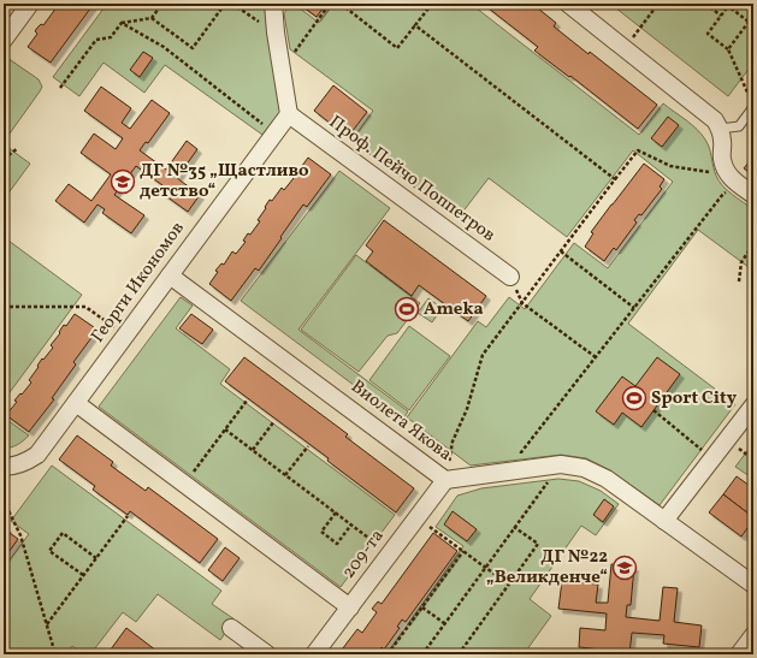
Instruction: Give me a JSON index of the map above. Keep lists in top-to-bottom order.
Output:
{
  "streets": {
    "street": [
      "Проф. Пейчо Поппетров",
      "Георги Икономов",
      "Виолета Якова",
      "209-та"
    ]
  },
  "crossings": [
    ["Проф. Пейчо Поппетров", "Георги Икономов"],
    ["Георги Икономов", "Виолета Якова"],
    ["Виолета Якова", "209-та"]
  ],
  "places": {
    "school or university": ["ДГ №35 „Щастливо детство“", "ДГ №22 „Великденче“"],
    "sports": ["Ameka", "Sport City"]
  }
}
